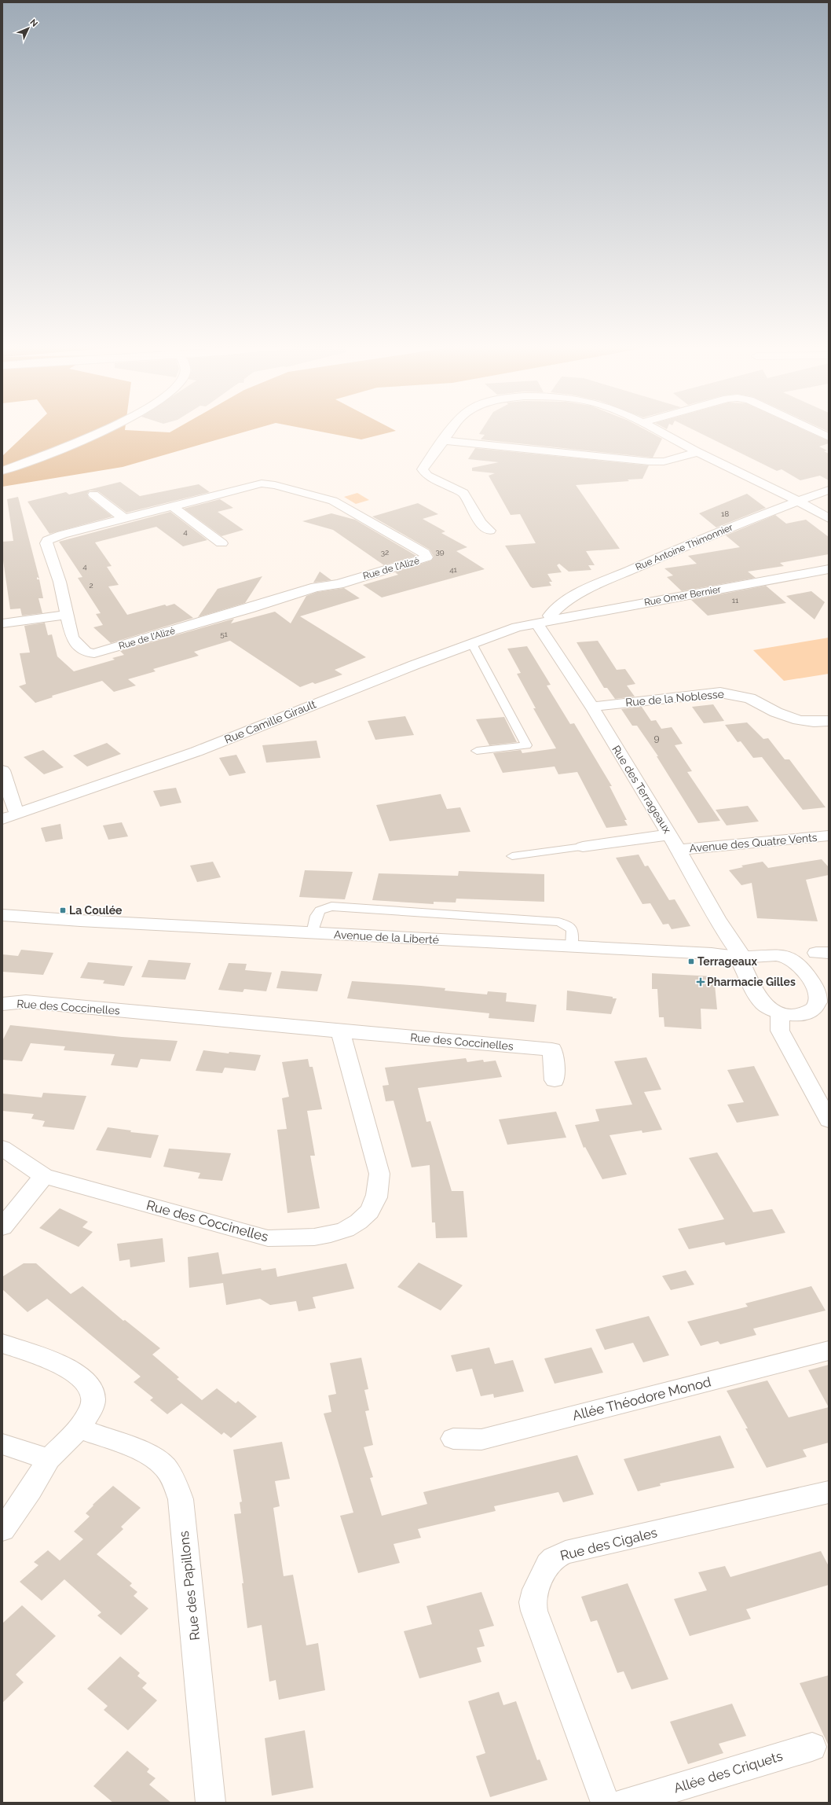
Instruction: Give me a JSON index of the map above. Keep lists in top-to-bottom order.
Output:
{
  "streets": {
    "street": [
      "Rue Antoine Thimonnier",
      "Rue de l'Alizé",
      "Rue Omer Bernier",
      "Rue de la Noblesse",
      "Rue Camille Girault",
      "Rue des Terrageaux",
      "Avenue des Quatre Vents",
      "Avenue de la Liberté",
      "Rue des Coccinelles",
      "Allée Théodore Monod",
      "Rue des Cigales",
      "Rue des Papillons",
      "Allée des Criquets"
    ]
  },
  "crossings": [
    ["Rue Antoine Thimonnier", "Rue Omer Bernier"],
    ["Rue Omer Bernier", "Rue Camille Girault"],
    ["Rue Omer Bernier", "Rue des Terrageaux"],
    ["Rue de la Noblesse", "Rue des Terrageaux"],
    ["Rue Camille Girault", "Rue des Terrageaux"],
    ["Rue des Terrageaux", "Avenue des Quatre Vents"],
    ["Rue des Terrageaux", "Avenue de la Liberté"]
  ],
  "places": {
    "transit": ["La Coulée", "Terrageaux"],
    "health": ["Pharmacie Gilles"]
  },
  "house_numbers": [
    "18",
    "4",
    "39",
    "32",
    "4",
    "41",
    "2",
    "11",
    "51",
    "9"
  ],
  "north": "top right"
}
